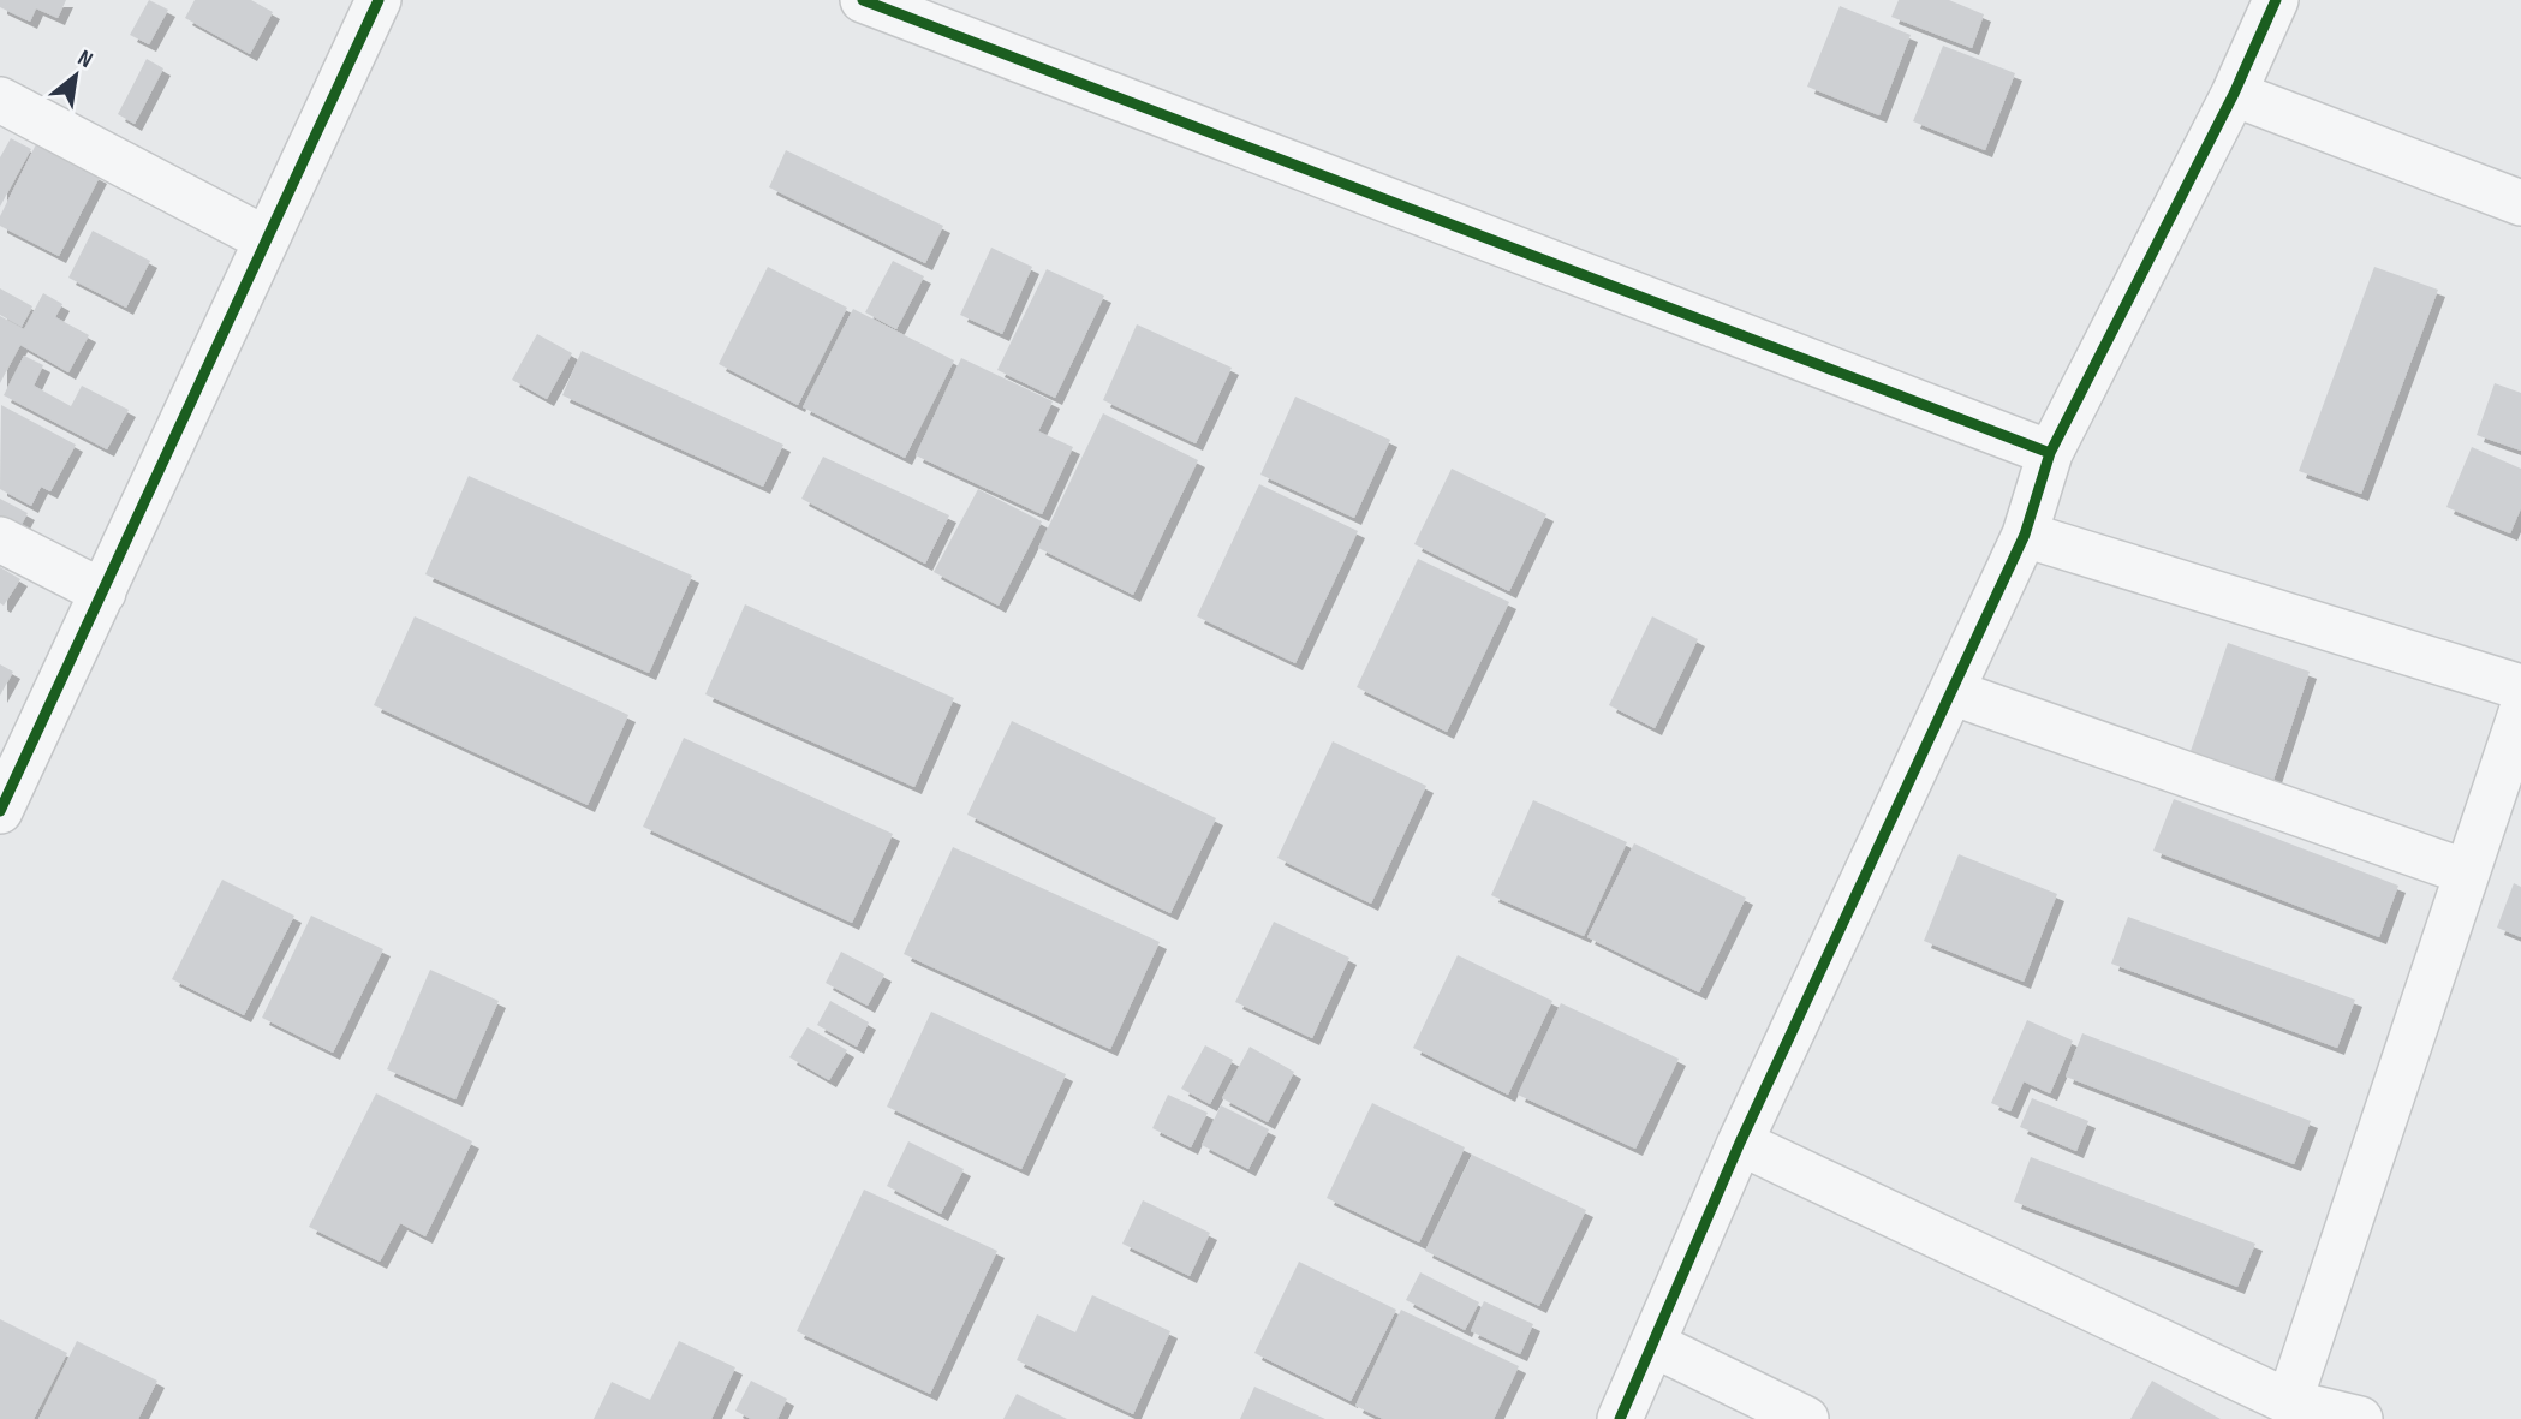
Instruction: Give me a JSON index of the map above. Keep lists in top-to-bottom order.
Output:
{
  "north": "top right"
}
